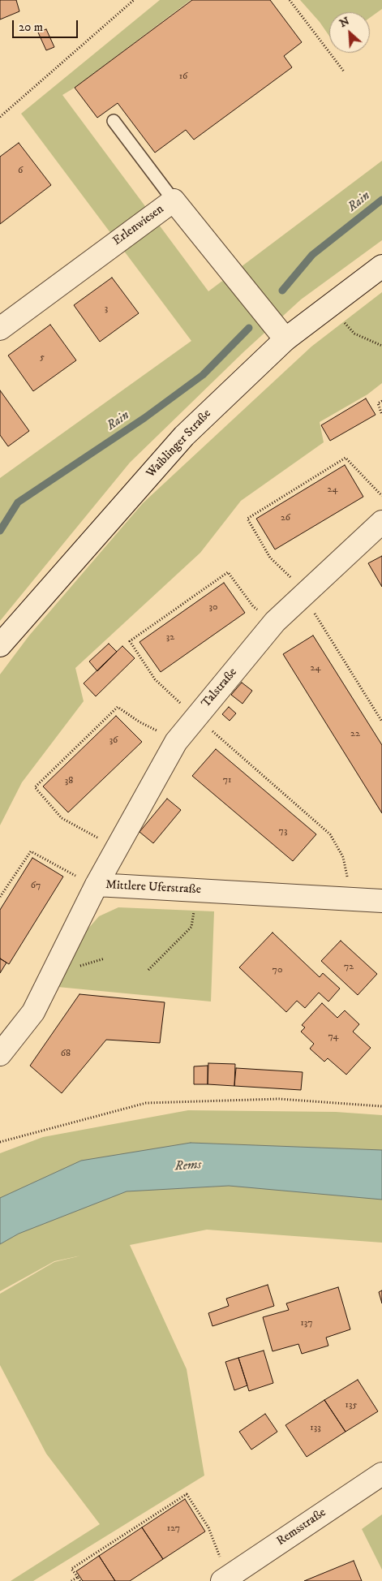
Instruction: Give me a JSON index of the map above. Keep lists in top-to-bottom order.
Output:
{
  "streets": {
    "street": [
      "Erlenwiesen",
      "Waiblinger Straße",
      "Talstraße",
      "Mittlere Uferstraße",
      "Remsstraße"
    ]
  },
  "crossings": [
    ["Erlenwiesen", "Waiblinger Straße"],
    ["Talstraße", "Mittlere Uferstraße"]
  ],
  "water": ["Rain", "Rems"],
  "house_numbers": [
    "16",
    "6",
    "3",
    "5",
    "24",
    "26",
    "30",
    "32",
    "24",
    "22",
    "36",
    "71",
    "38",
    "73",
    "67",
    "72",
    "70",
    "74",
    "68",
    "137",
    "135",
    "133",
    "127"
  ],
  "scale_bar": "20 m",
  "north": "top left"
}
